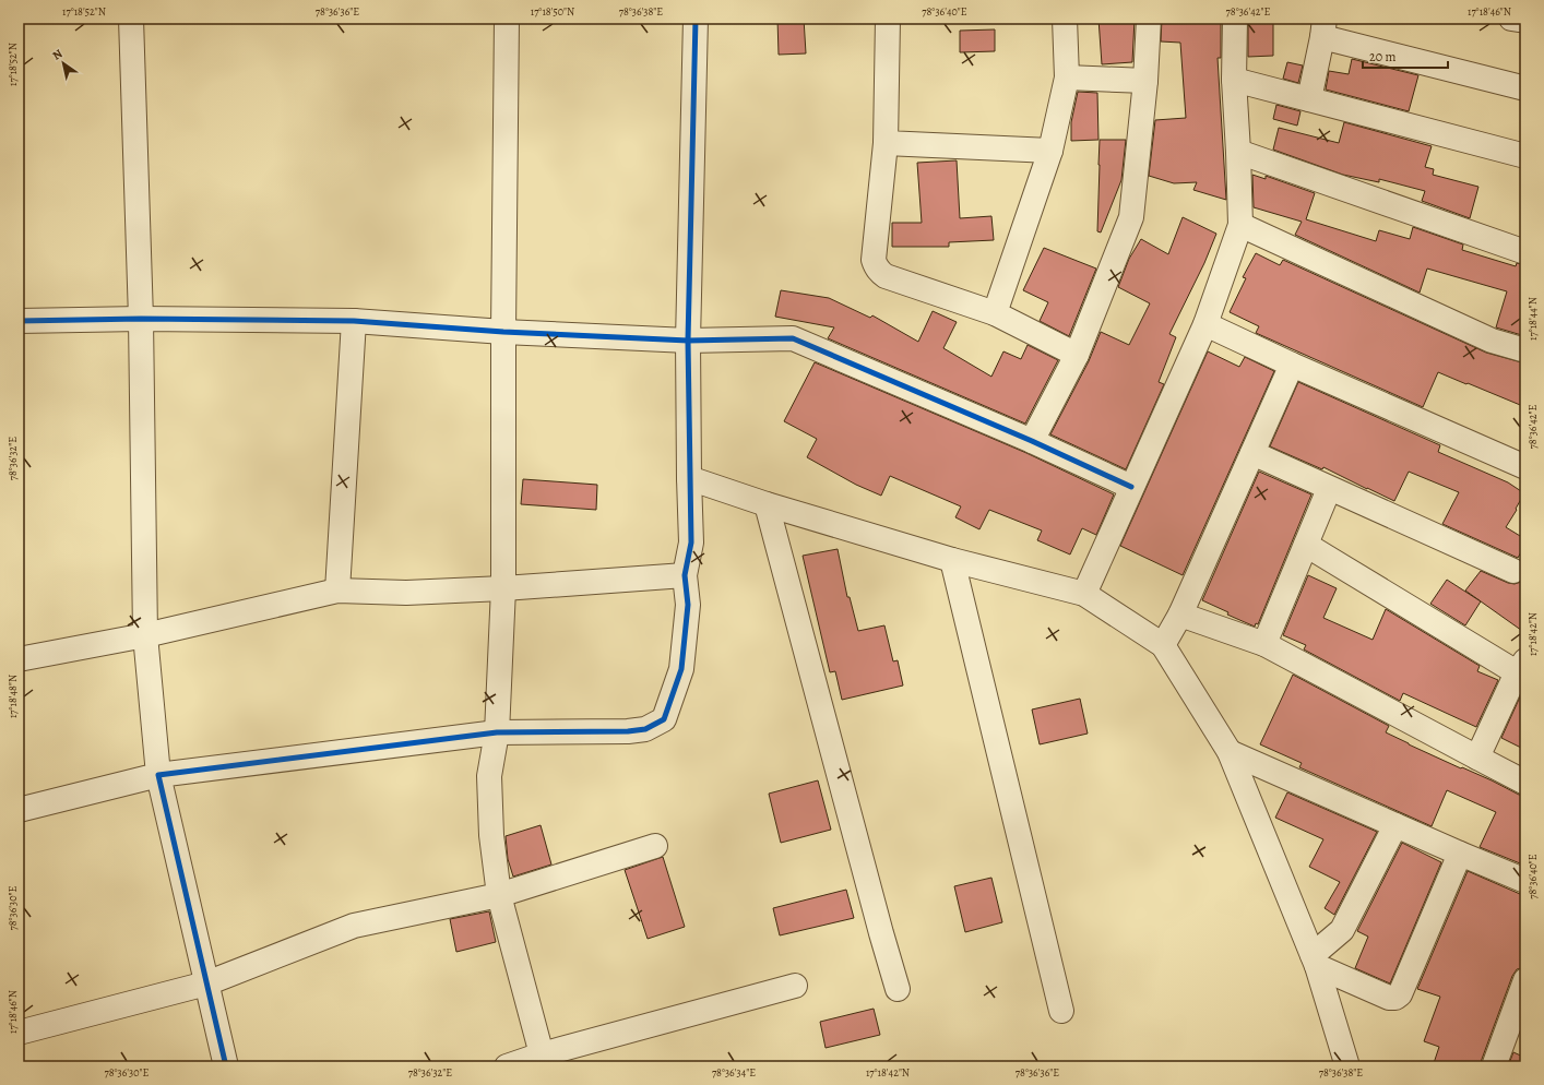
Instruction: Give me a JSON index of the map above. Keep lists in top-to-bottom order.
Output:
{
  "scale_bar": "20 m",
  "north": "top left",
  "coordinates": [
    "17°18'52\"N",
    "78°36'36\"E",
    "17°18'50\"N",
    "78°36'38\"E",
    "78°36'40\"E",
    "78°36'42\"E",
    "17°18'46\"N",
    "17°18'44\"N",
    "78°36'32\"E",
    "17°18'42\"N",
    "17°18'48\"N",
    "78°36'30\"E",
    "78°36'34\"E"
  ]
}
